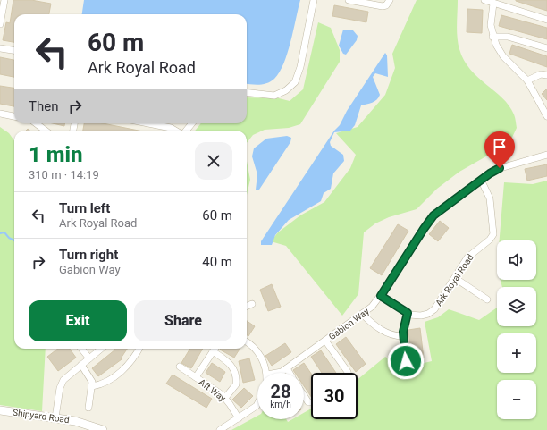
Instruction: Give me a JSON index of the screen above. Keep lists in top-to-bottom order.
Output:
{
  "streets": {
    "street": [
      "Ark Royal Road",
      "Gabion Way",
      "Aft Way",
      "Shipyard Road"
    ]
  },
  "crossings": [
    ["Ark Royal Road", "Gabion Way"]
  ],
  "page": {
    "turn": ["60 m", "Ark Royal Road"],
    "then": "Then",
    "heading": ["1 min", "310 m · 14:19"],
    "list": [
      {
        "name": "Turn left",
        "note": "Ark Royal Road",
        "value": "60 m"
      },
      {
        "name": "Turn right",
        "note": "Gabion Way",
        "value": "40 m"
      }
    ],
    "map_buttons": ["+", "−"],
    "buttons": ["Exit", "Share"],
    "speed": "28 km/h",
    "limit": "30"
  }
}
